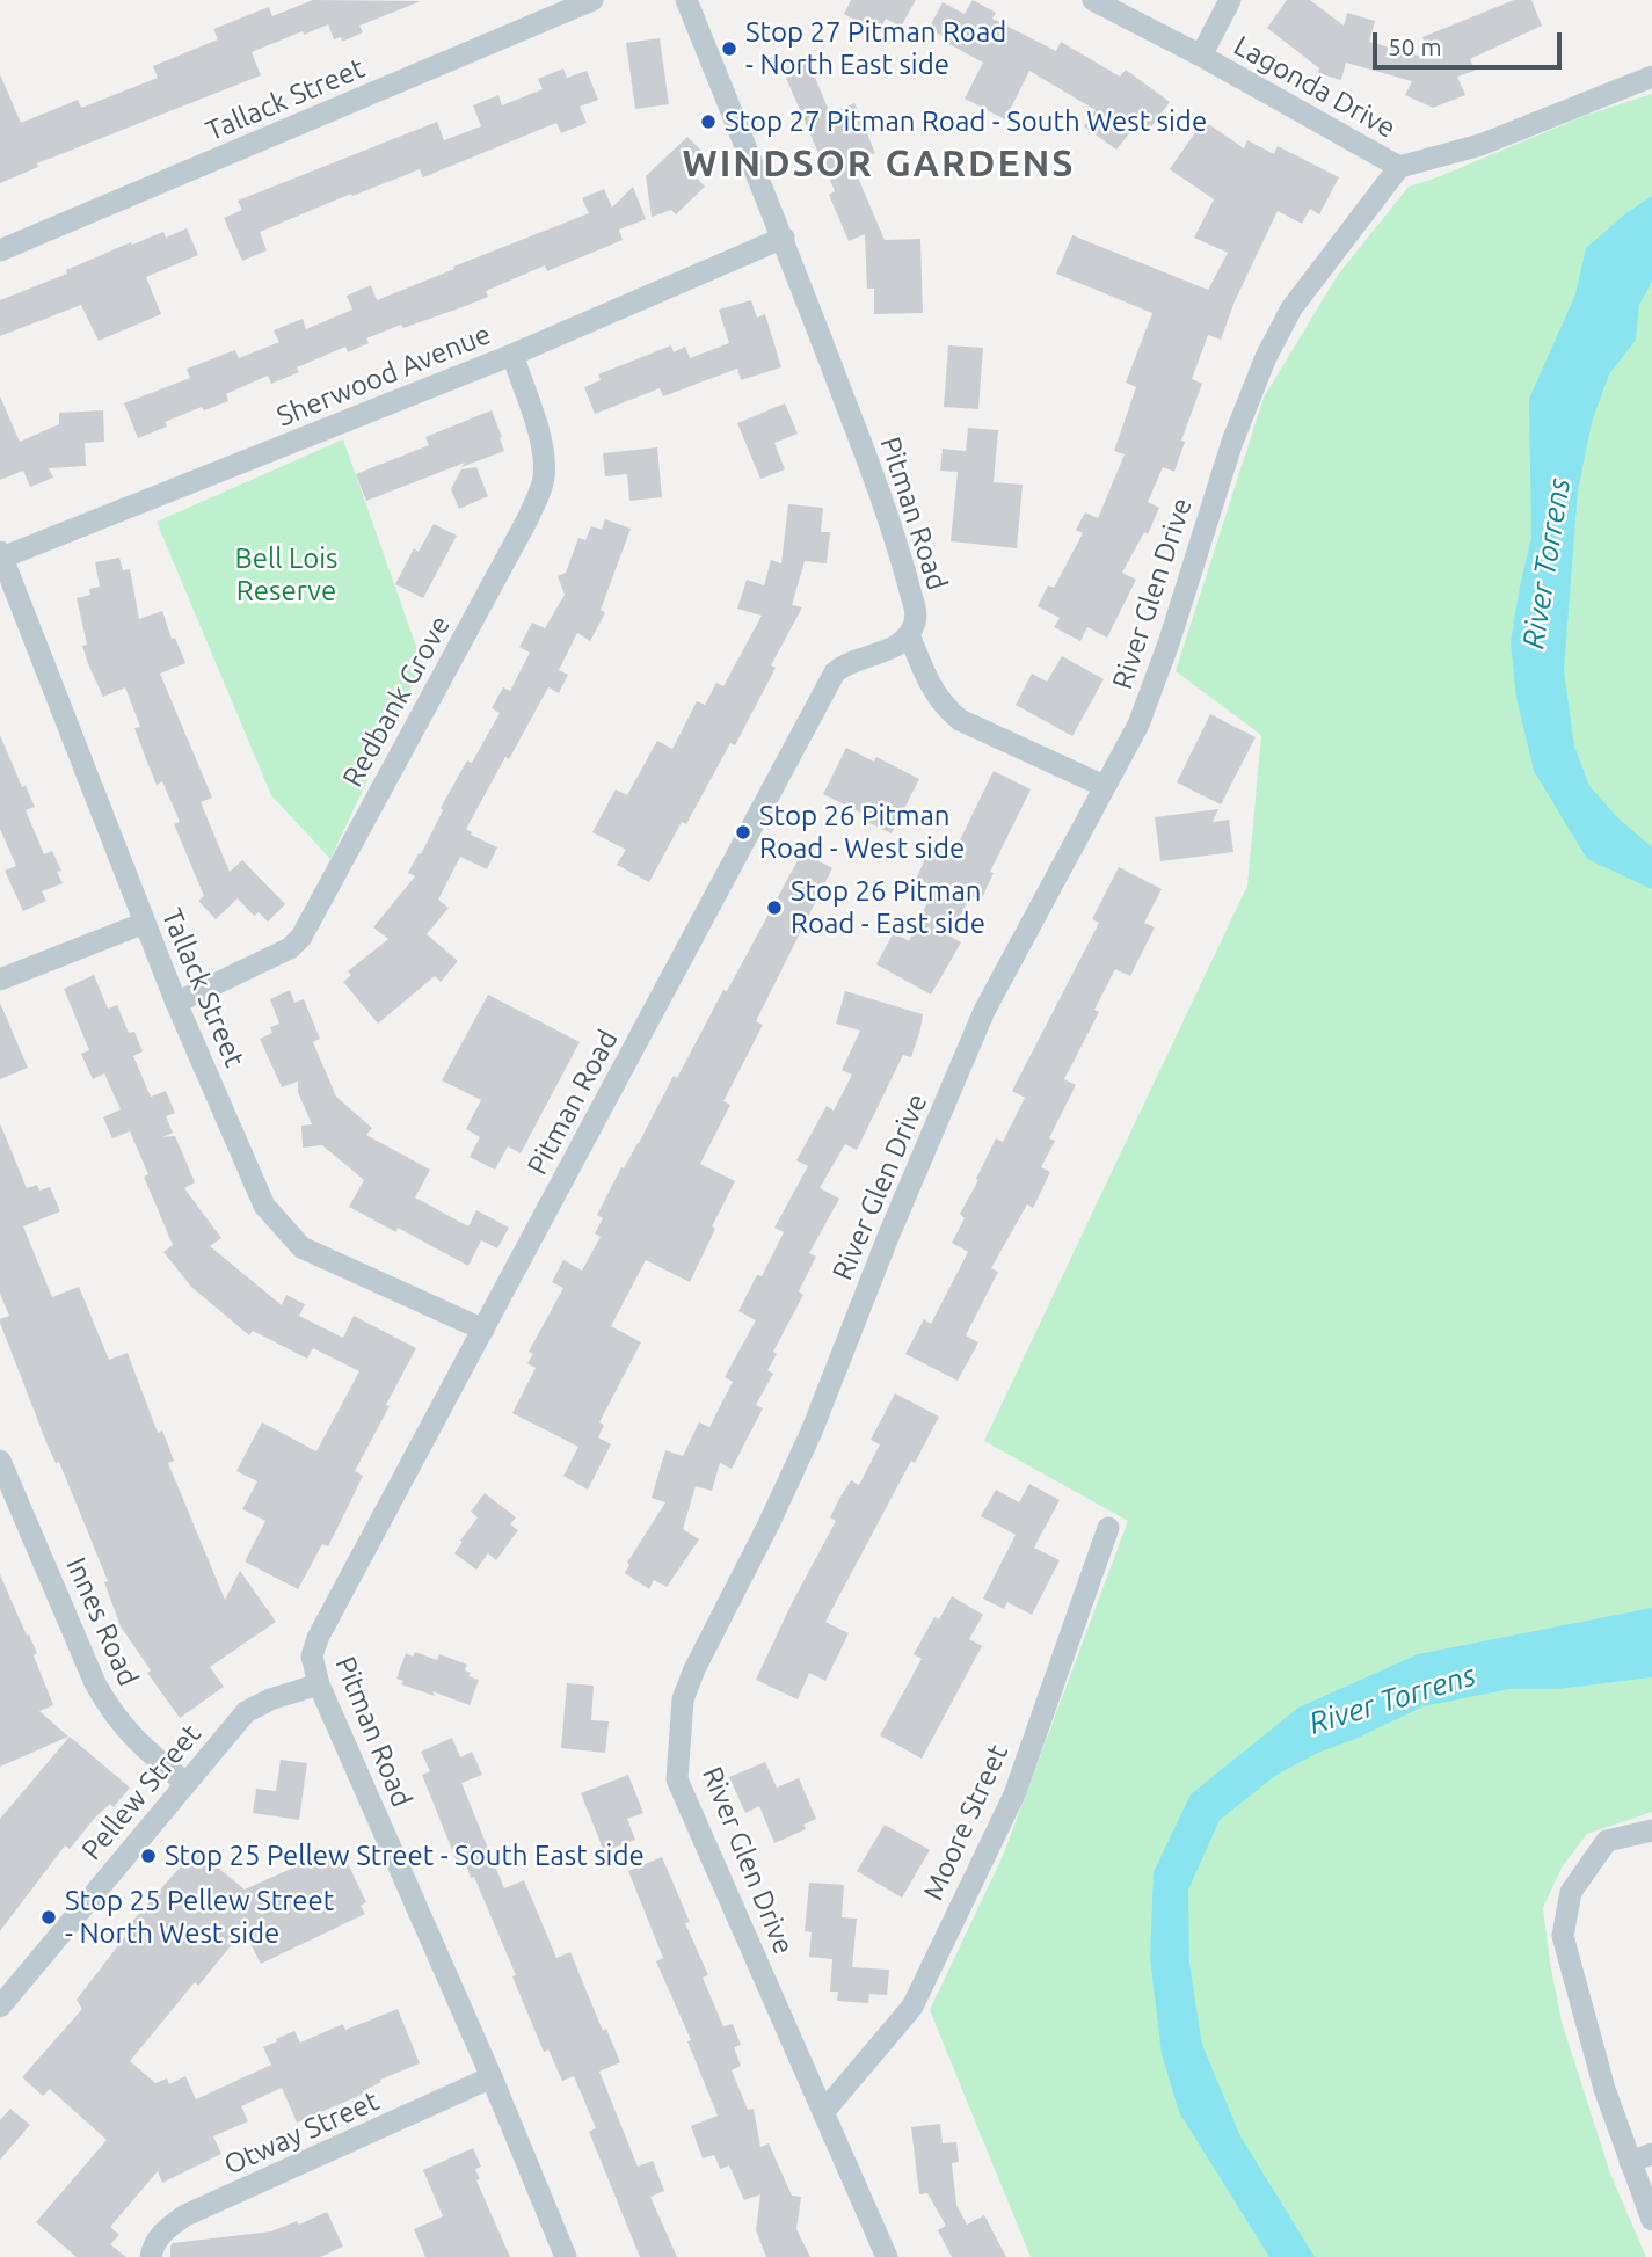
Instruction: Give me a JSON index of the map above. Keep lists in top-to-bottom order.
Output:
{
  "streets": {
    "street": [
      "Lagonda Drive",
      "Tallack Street",
      "Sherwood Avenue",
      "Pitman Road",
      "River Glen Drive",
      "Redbank Grove",
      "Innes Road",
      "Pellew Street",
      "Moore Street",
      "Otway Street"
    ]
  },
  "crossings": [
    ["Lagonda Drive", "River Glen Drive"],
    ["Tallack Street", "Sherwood Avenue"],
    ["Tallack Street", "Pitman Road"],
    ["Tallack Street", "Redbank Grove"],
    ["Sherwood Avenue", "Pitman Road"],
    ["Sherwood Avenue", "Redbank Grove"],
    ["Pitman Road", "Pellew Street"],
    ["Pitman Road", "Otway Street"],
    ["River Glen Drive", "Moore Street"],
    ["Innes Road", "Pellew Street"]
  ],
  "districts": ["WINDSOR GARDENS"],
  "water": ["River Torrens"],
  "parks": ["Bell Lois Reserve"],
  "places": [
    "Stop 27 Pitman Road - North East side",
    "Stop 27 Pitman Road - South West side",
    "Stop 26 Pitman Road - West side",
    "Stop 26 Pitman Road - East side",
    "Stop 25 Pellew Street - South East side",
    "Stop 25 Pellew Street - North West side"
  ],
  "scale_bar": "50 m"
}
